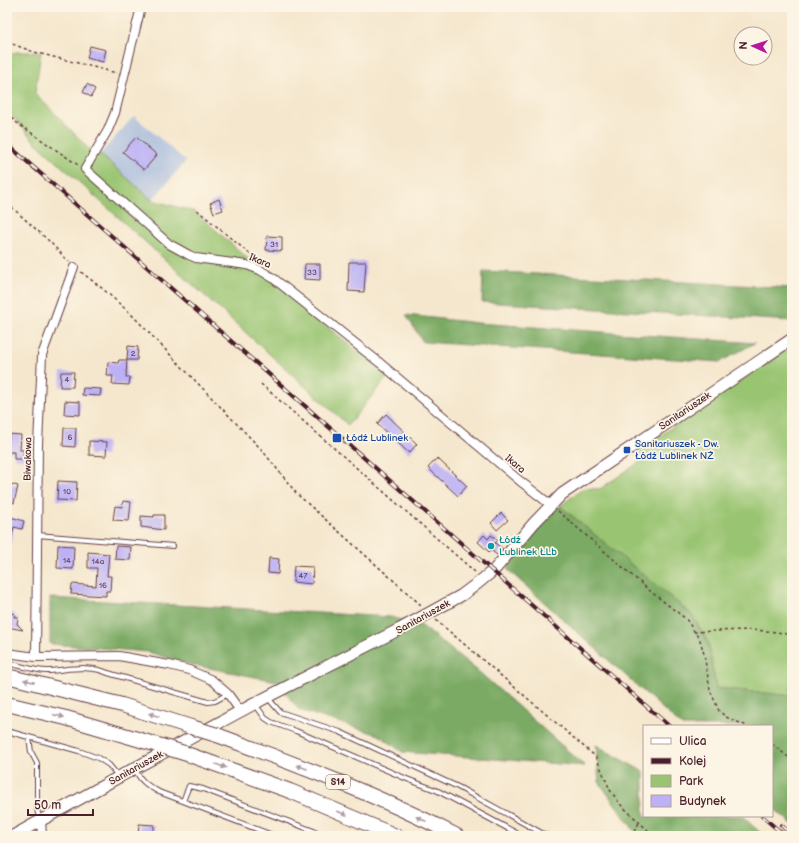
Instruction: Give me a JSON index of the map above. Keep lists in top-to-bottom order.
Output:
{
  "streets": {
    "highway": ["S14"],
    "street": ["Ikara", "Sanitariuszek", "Biwakowa"]
  },
  "crossings": [
    ["Ikara", "Sanitariuszek"]
  ],
  "places": {
    "transit": ["Łódź Lublinek", "Sanitariuszek - Dw. Łódź Lublinek NŻ"],
    "other": ["Łódź Lublinek ŁLb"]
  },
  "house_numbers": [
    "31",
    "33",
    "2",
    "4",
    "6",
    "10",
    "14",
    "14a",
    "47",
    "16"
  ],
  "legend": [
    "Ulica",
    "Kolej",
    "Park",
    "Budynek"
  ],
  "scale_bar": "50 m",
  "north": "left"
}
